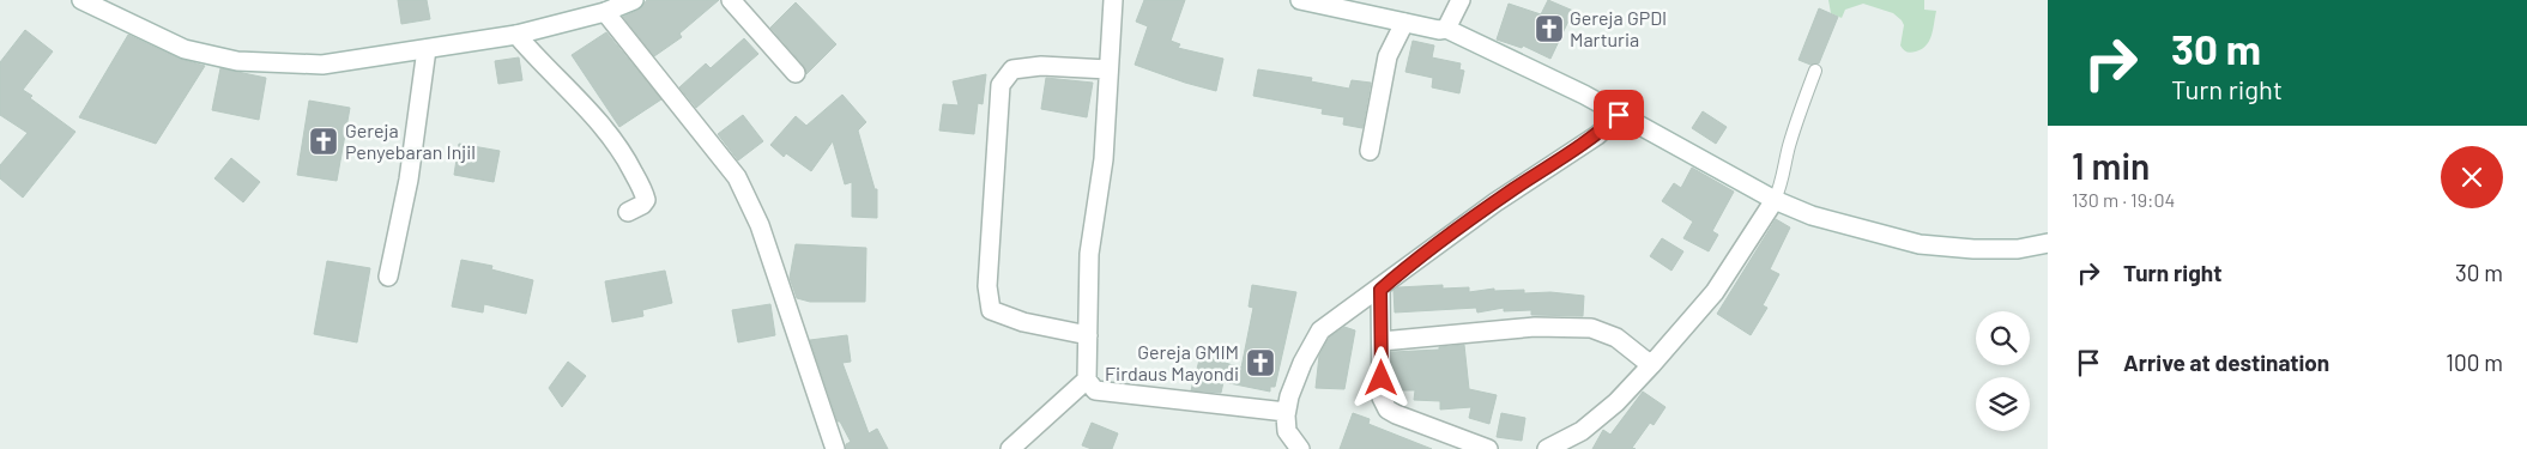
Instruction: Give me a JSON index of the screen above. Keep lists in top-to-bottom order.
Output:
{
  "places": {
    "church": ["Gereja GPDI Marturia", "Gereja Penyebaran Injil", "Gereja GMIM Firdaus Mayondi"]
  },
  "page": {
    "turn": ["30 m", "Turn right"],
    "heading": ["1 min", "130 m · 19:04"],
    "list": [
      {
        "name": "Turn right",
        "value": "30 m"
      },
      {
        "name": "Arrive at destination",
        "value": "100 m"
      }
    ]
  }
}
